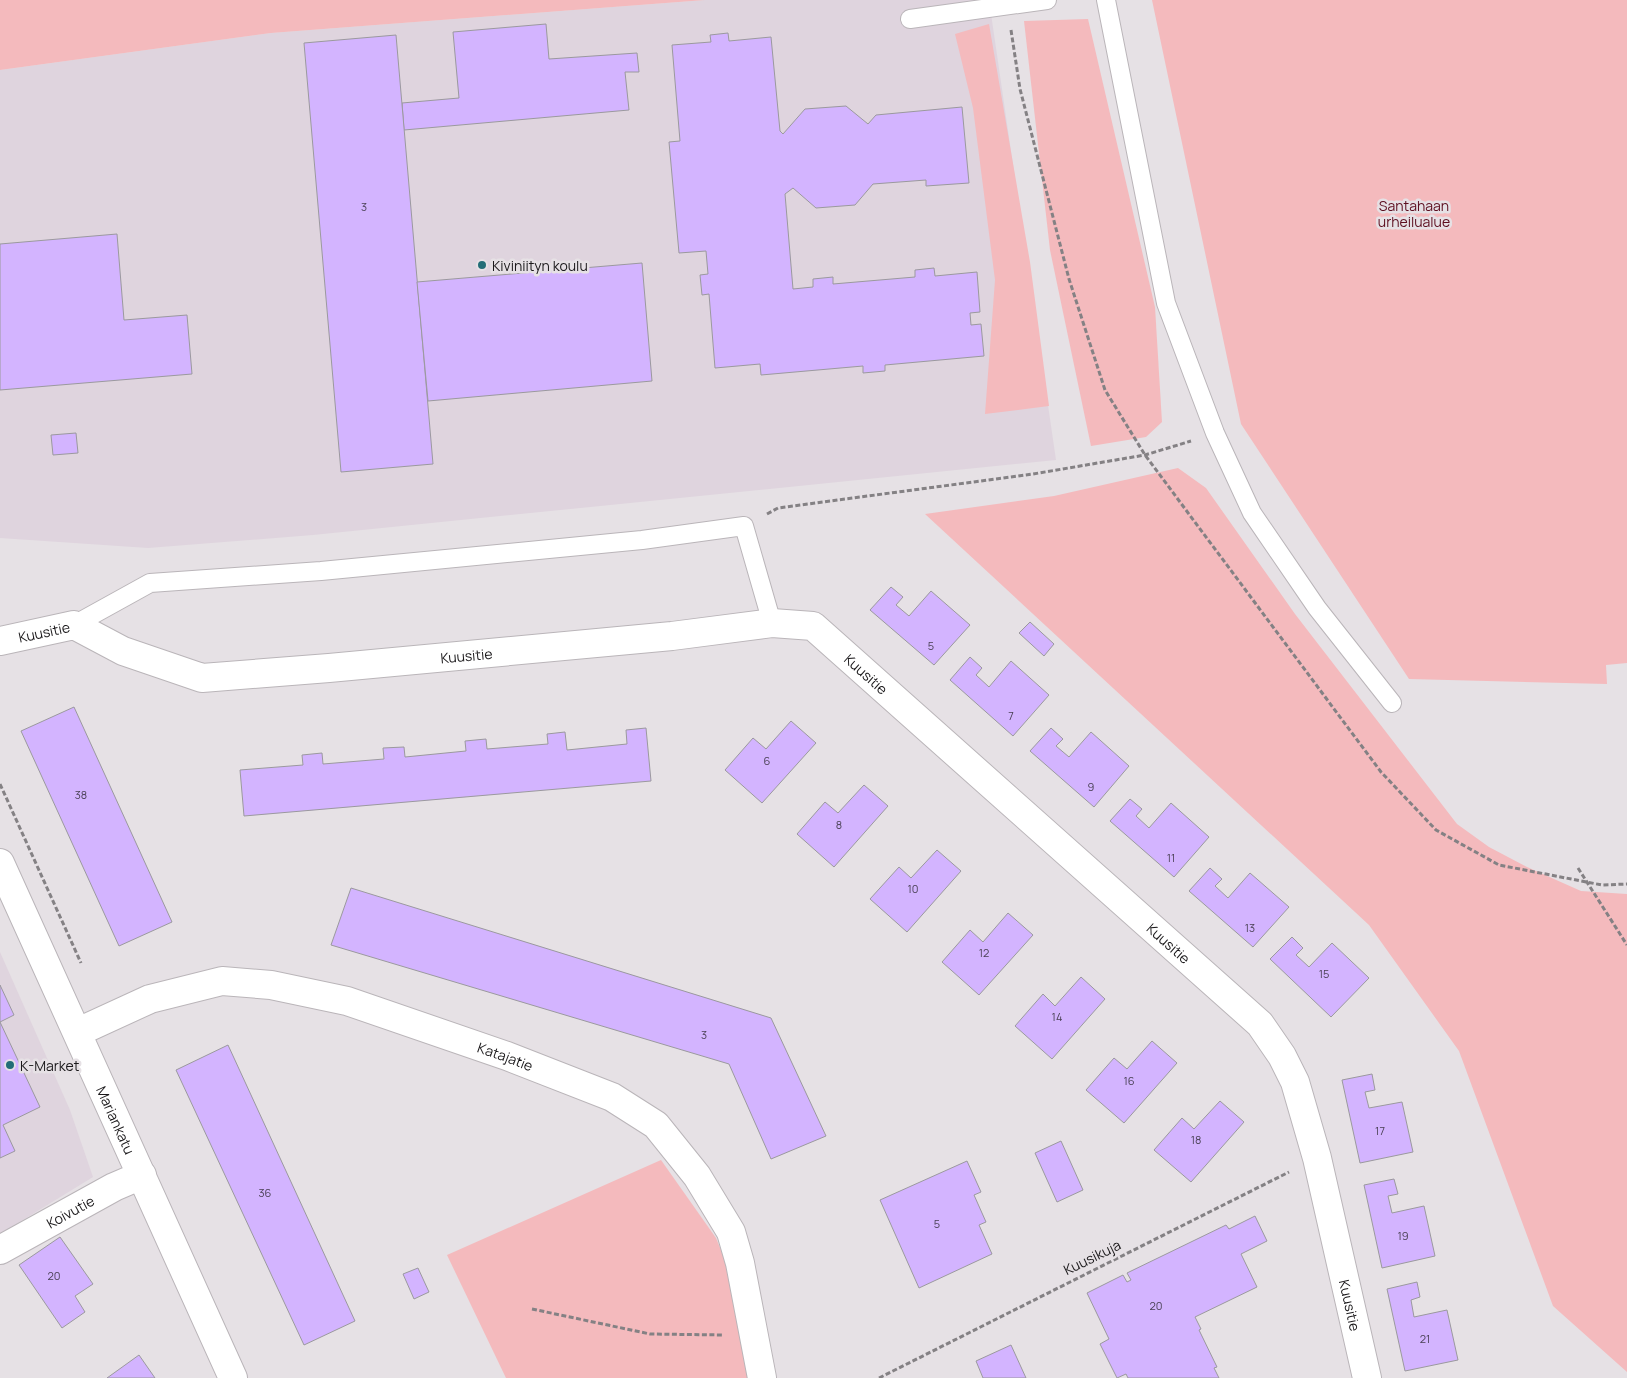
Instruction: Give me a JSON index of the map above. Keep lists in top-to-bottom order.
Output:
{
  "streets": {
    "street": [
      "Kuusitie",
      "Katajatie",
      "Mariankatu",
      "Koivutie"
    ],
    "path": ["Kuusikuja"]
  },
  "crossings": [
    ["Kuusitie", "Kuusikuja"],
    ["Katajatie", "Mariankatu"],
    ["Mariankatu", "Koivutie"]
  ],
  "parks": ["Santahaan urheilualue"],
  "places": ["Kiviniityn koulu", "K-Market"],
  "house_numbers": [
    "3",
    "5",
    "7",
    "6",
    "9",
    "38",
    "8",
    "11",
    "10",
    "13",
    "12",
    "15",
    "14",
    "3",
    "16",
    "17",
    "18",
    "36",
    "5",
    "19",
    "20",
    "20",
    "21"
  ]
}
